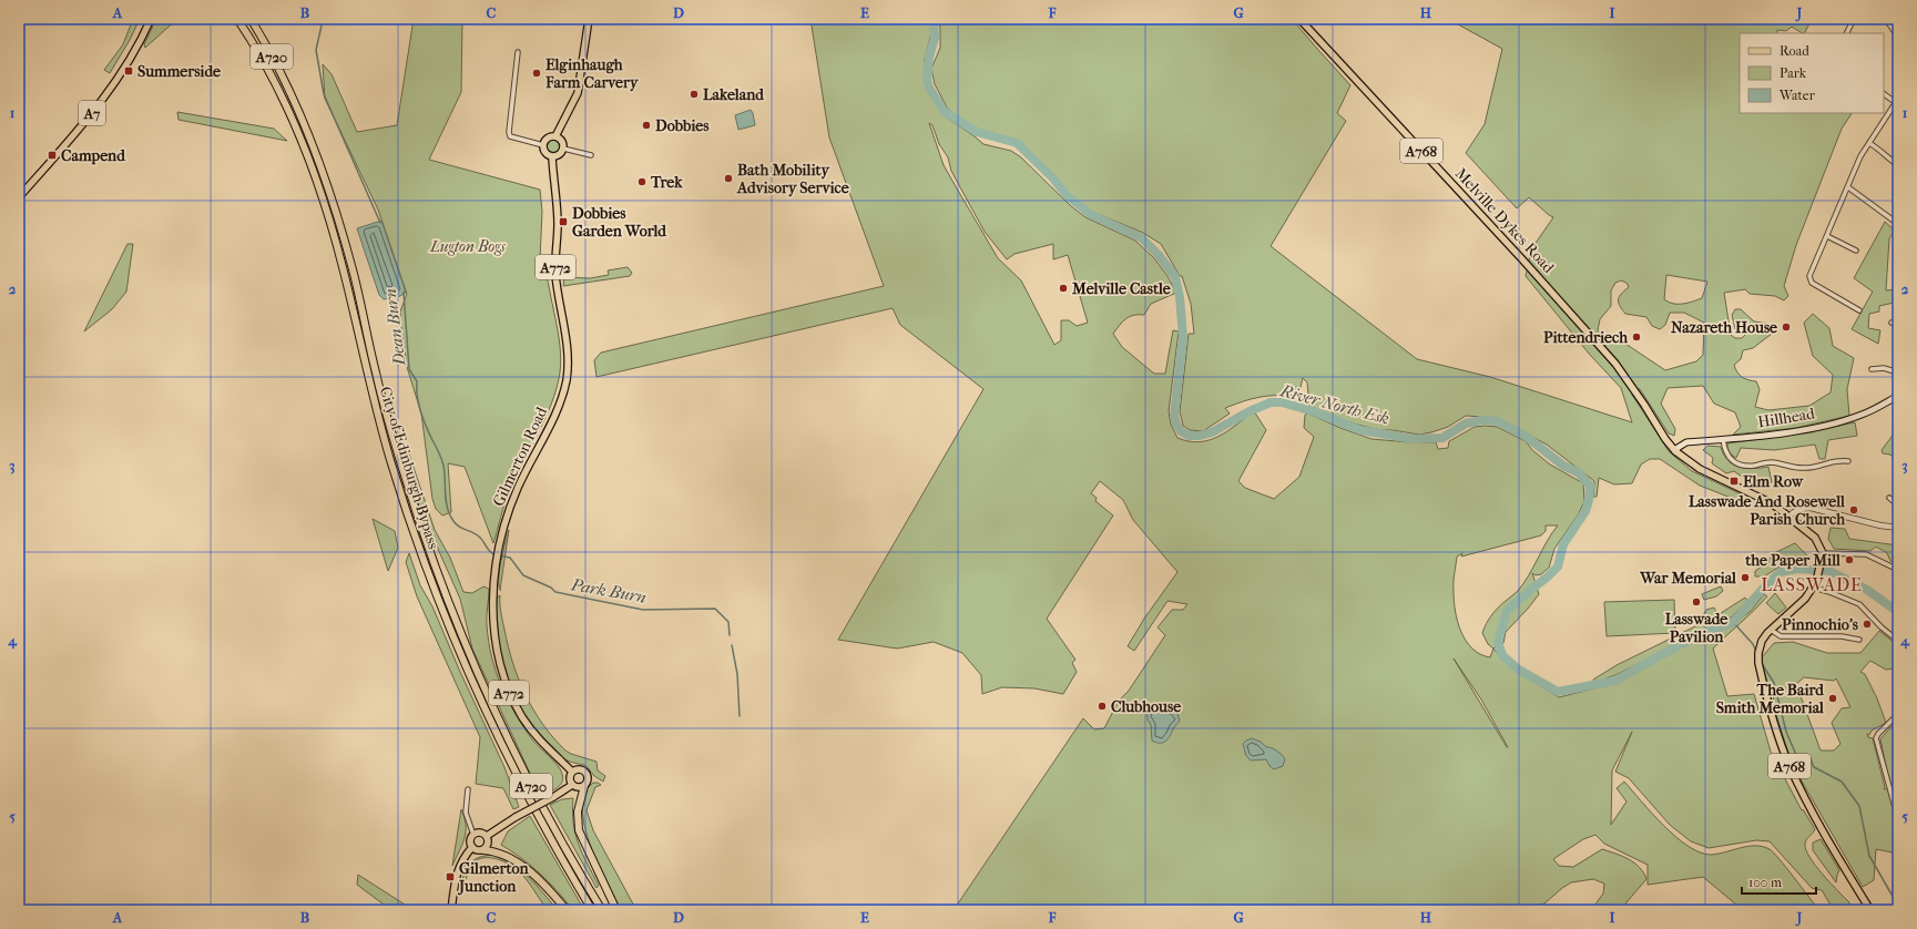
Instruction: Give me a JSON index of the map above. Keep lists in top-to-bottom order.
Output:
{
  "streets": {
    "highway": ["A720", "City of Edinburgh Bypass"],
    "main road": [
      "A7",
      "A768",
      "Melville Dykes Road",
      "A772",
      "Hillhead",
      "Gilmerton Road"
    ]
  },
  "crossings": [
    ["A768", "Melville Dykes Road"],
    ["A768", "Hillhead"],
    ["Melville Dykes Road", "Hillhead"],
    ["A772", "Gilmerton Road"]
  ],
  "districts": ["LASSWADE"],
  "water": ["Dean Burn", "River North Esk", "Park Burn"],
  "parks": ["Lugton Bogs"],
  "places": {
    "transit": [
      "Summerside",
      "Campend",
      "Dobbies Garden World",
      "Elm Row",
      "Gilmerton Junction"
    ],
    "other": [
      "Elginhaugh Farm Carvery",
      "Lakeland",
      "Dobbies",
      "Bath Mobility Advisory Service",
      "Trek",
      "Melville Castle",
      "Nazareth House",
      "Pittendriech",
      "Lasswade And Rosewell Parish Church",
      "the Paper Mill",
      "War Memorial",
      "Lasswade Pavilion",
      "Pinnochio's",
      "The Baird Smith Memorial",
      "Clubhouse"
    ]
  },
  "legend": ["Road", "Park", "Water"],
  "scale_bar": "100 m",
  "grid": {
    "columns": [
      "A",
      "B",
      "C",
      "D",
      "E",
      "F",
      "G",
      "H",
      "I",
      "J"
    ],
    "rows": [
      "1",
      "2",
      "3",
      "4",
      "5"
    ]
  }
}
